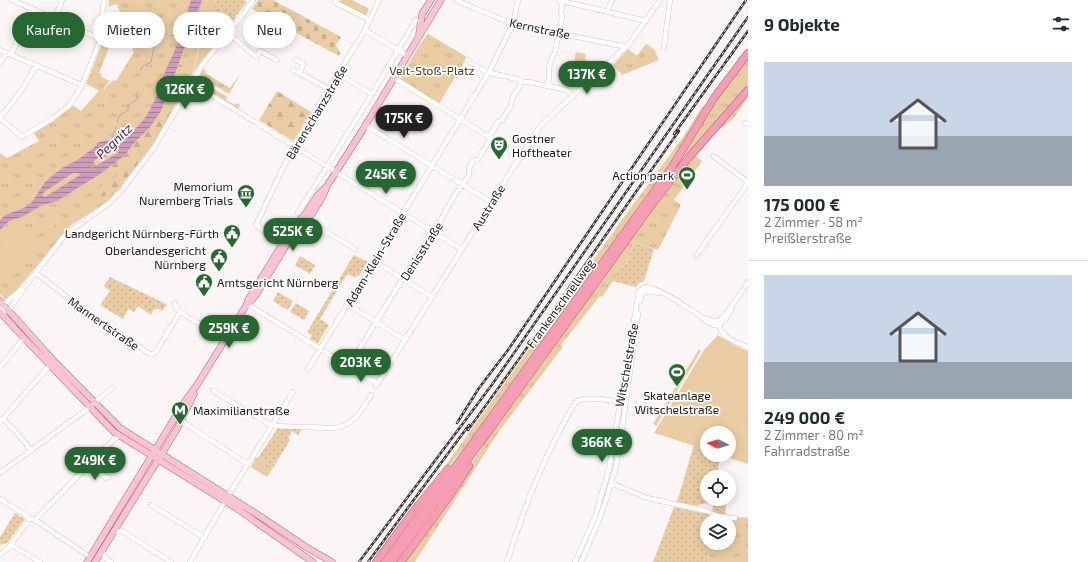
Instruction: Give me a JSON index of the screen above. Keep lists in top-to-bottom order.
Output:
{
  "streets": {
    "highway": ["Frankenschnellweg"],
    "street": [
      "Kernstraße",
      "Bärenschanzstraße",
      "Austraße",
      "Denisstraße",
      "Adam-Klein-Straße",
      "Mannertstraße",
      "Witschelstraße"
    ]
  },
  "crossings": [
    ["Kernstraße", "Austraße"],
    ["Kernstraße", "Adam-Klein-Straße"],
    ["Austraße", "Denisstraße"]
  ],
  "water": ["Pegnitz"],
  "parks": ["Veit-Stoß-Platz"],
  "places": {
    "theatre": ["Gostner Hoftheater"],
    "sports": ["Action park", "Skateanlage Witschelstraße"],
    "museum": ["Memorium Nuremberg Trials"],
    "public building": ["Landgericht Nürnberg-Fürth", "Oberlandesgericht Nürnberg", "Amtsgericht Nürnberg"],
    "metro station": ["Maximilianstraße"]
  },
  "north": "left",
  "page": {
    "heading": "9 Objekte",
    "chip": [
      "Kaufen",
      "Mieten",
      "Filter",
      "Neu"
    ],
    "list": [
      {
        "name": "175 000 €",
        "note": "2 Zimmer · 58 m² · Preißlerstraße"
      },
      {
        "name": "249 000 €",
        "note": "2 Zimmer · 80 m² · Fahrradstraße"
      }
    ],
    "price": [
      "137K €",
      "126K €",
      "175K €",
      "245K €",
      "525K €",
      "259K €",
      "203K €",
      "366K €",
      "249K €"
    ]
  }
}
